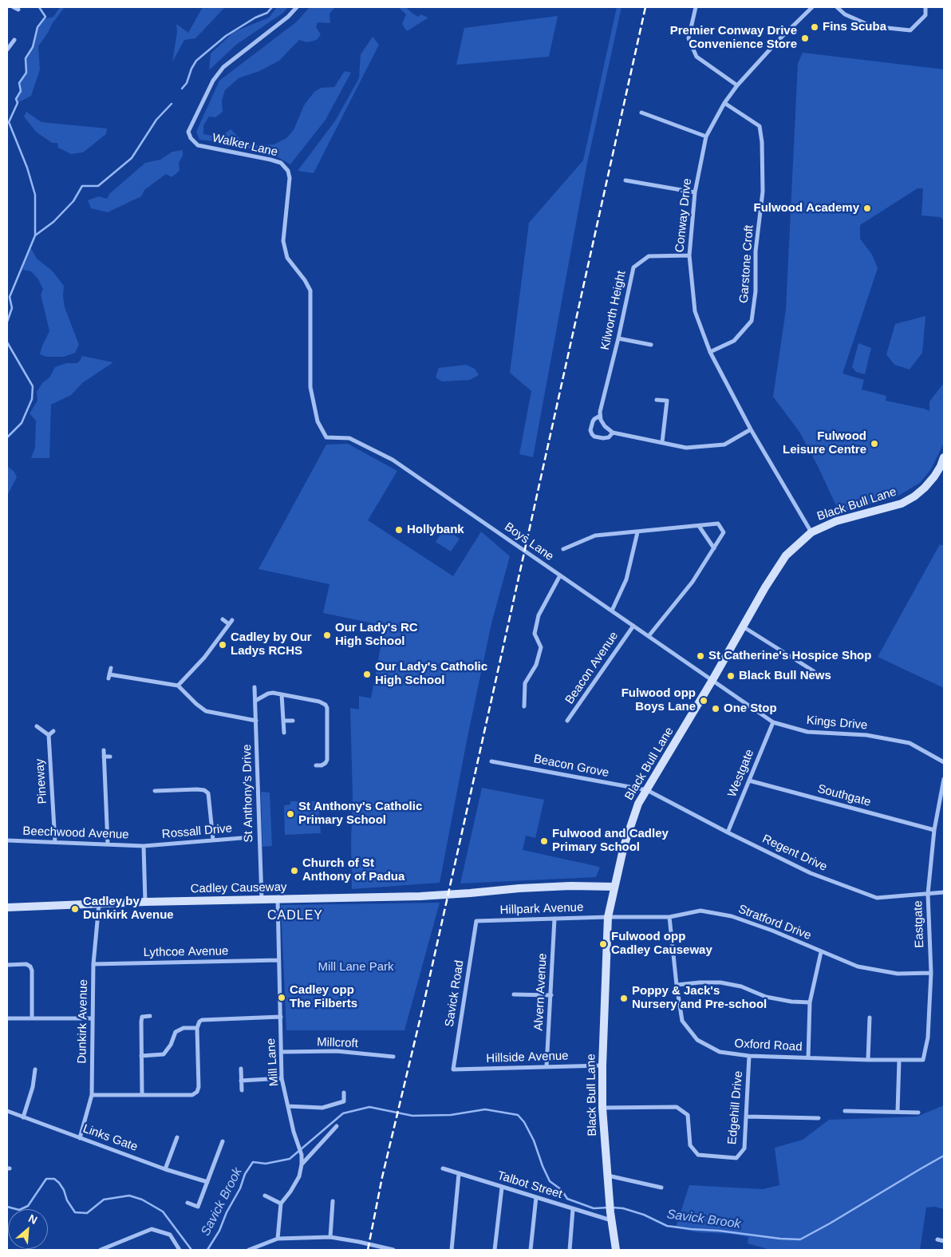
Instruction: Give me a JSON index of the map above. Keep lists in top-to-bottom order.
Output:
{
  "streets": {
    "street": [
      "Walker Lane",
      "Conway Drive",
      "Garstone Croft",
      "Kilworth Height",
      "Black Bull Lane",
      "Boys Lane",
      "Beacon Avenue",
      "Kings Drive",
      "Beacon Grove",
      "Westgate",
      "Pineway",
      "St Anthony's Drive",
      "Southgate",
      "Rossall Drive",
      "Beechwood Avenue",
      "Regent Drive",
      "Cadley Causeway",
      "Hillpark Avenue",
      "Stratford Drive",
      "Eastgate",
      "Lythcoe Avenue",
      "Alvern Avenue",
      "Savick Road",
      "Dunkirk Avenue",
      "Millcroft",
      "Oxford Road",
      "Hillside Avenue",
      "Mill Lane",
      "Edgehill Drive",
      "Links Gate",
      "Talbot Street"
    ]
  },
  "crossings": [
    ["Walker Lane", "Boys Lane"],
    ["Conway Drive", "Garstone Croft"],
    ["Conway Drive", "Kilworth Height"],
    ["Conway Drive", "Black Bull Lane"],
    ["Black Bull Lane", "Boys Lane"],
    ["Black Bull Lane", "Kings Drive"],
    ["Black Bull Lane", "Beacon Grove"],
    ["Black Bull Lane", "Regent Drive"],
    ["Black Bull Lane", "Cadley Causeway"],
    ["Black Bull Lane", "Hillpark Avenue"],
    ["Black Bull Lane", "Stratford Drive"],
    ["Black Bull Lane", "Hillside Avenue"],
    ["Black Bull Lane", "Edgehill Drive"],
    ["Black Bull Lane", "Talbot Street"],
    ["Boys Lane", "Beacon Avenue"],
    ["Boys Lane", "Kings Drive"],
    ["Kings Drive", "Westgate"],
    ["Beacon Grove", "Regent Drive"],
    ["Westgate", "Southgate"],
    ["Westgate", "Regent Drive"],
    ["Pineway", "Beechwood Avenue"],
    ["St Anthony's Drive", "Cadley Causeway"],
    ["Southgate", "Eastgate"],
    ["Rossall Drive", "Beechwood Avenue"],
    ["Regent Drive", "Eastgate"],
    ["Cadley Causeway", "Dunkirk Avenue"],
    ["Cadley Causeway", "Mill Lane"],
    ["Hillpark Avenue", "Stratford Drive"],
    ["Hillpark Avenue", "Alvern Avenue"],
    ["Hillpark Avenue", "Savick Road"],
    ["Stratford Drive", "Eastgate"],
    ["Stratford Drive", "Oxford Road"],
    ["Eastgate", "Oxford Road"],
    ["Lythcoe Avenue", "Dunkirk Avenue"],
    ["Lythcoe Avenue", "Mill Lane"],
    ["Alvern Avenue", "Hillside Avenue"],
    ["Savick Road", "Hillside Avenue"],
    ["Dunkirk Avenue", "Links Gate"],
    ["Millcroft", "Mill Lane"],
    ["Oxford Road", "Edgehill Drive"]
  ],
  "districts": ["CADLEY"],
  "water": ["Savick Brook"],
  "parks": ["Mill Lane Park"],
  "places": [
    "Fins Scuba",
    "Premier Conway Drive Convenience Store",
    "Fulwood Academy",
    "Fulwood Leisure Centre",
    "Hollybank",
    "Our Lady's RC High School",
    "Cadley by Our Ladys RCHS",
    "St Catherine's Hospice Shop",
    "Our Lady's Catholic High School",
    "Black Bull News",
    "Fulwood opp Boys Lane",
    "One Stop",
    "St Anthony's Catholic Primary School",
    "Fulwood and Cadley Primary School",
    "Church of St Anthony of Padua",
    "Cadley by Dunkirk Avenue",
    "Fulwood opp Cadley Causeway",
    "Cadley opp The Filberts",
    "Poppy & Jack's Nursery and Pre-school"
  ],
  "north": "top right"
}
